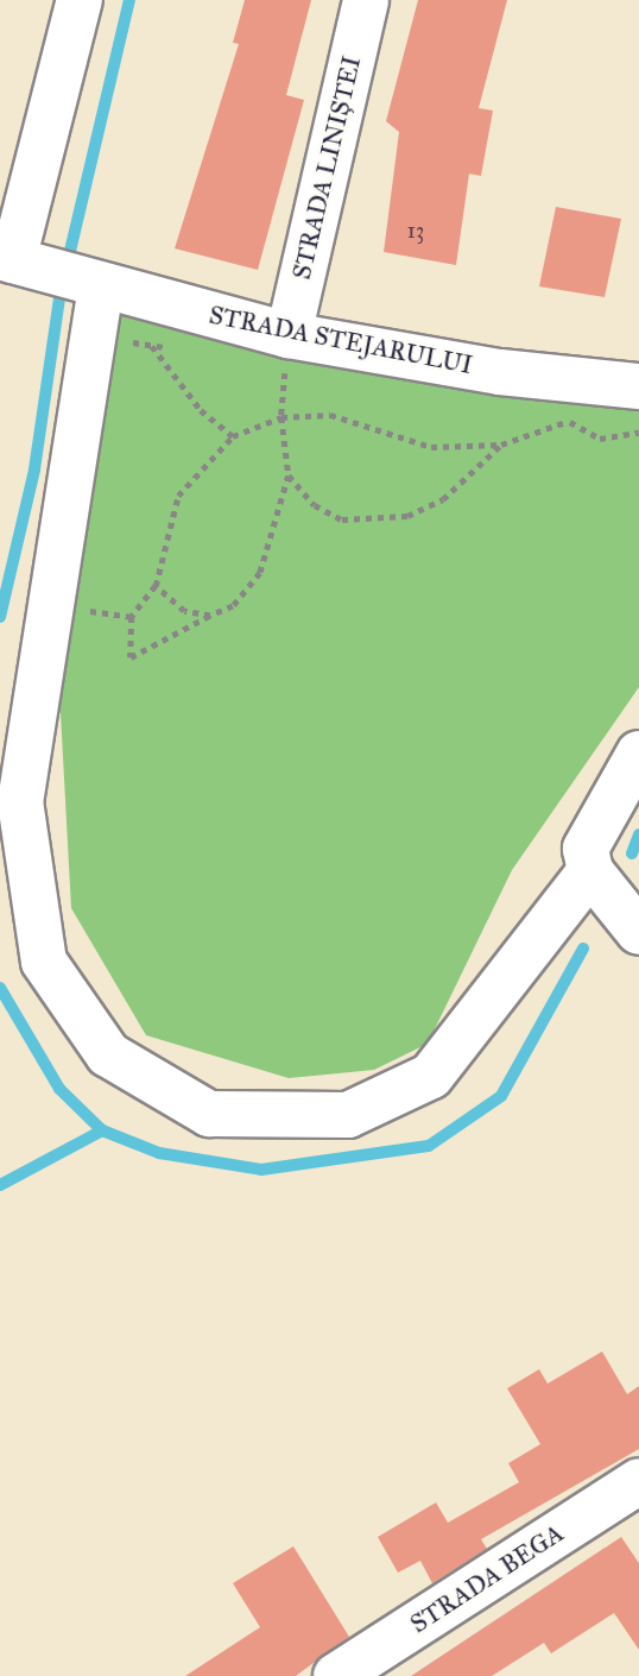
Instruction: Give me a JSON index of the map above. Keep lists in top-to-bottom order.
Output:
{
  "streets": {
    "street": ["STRADA LINIȘTEI", "STRADA STEJARULUI", "STRADA BEGA"]
  },
  "crossings": [
    ["STRADA LINIȘTEI", "STRADA STEJARULUI"]
  ],
  "house_numbers": ["13"]
}
